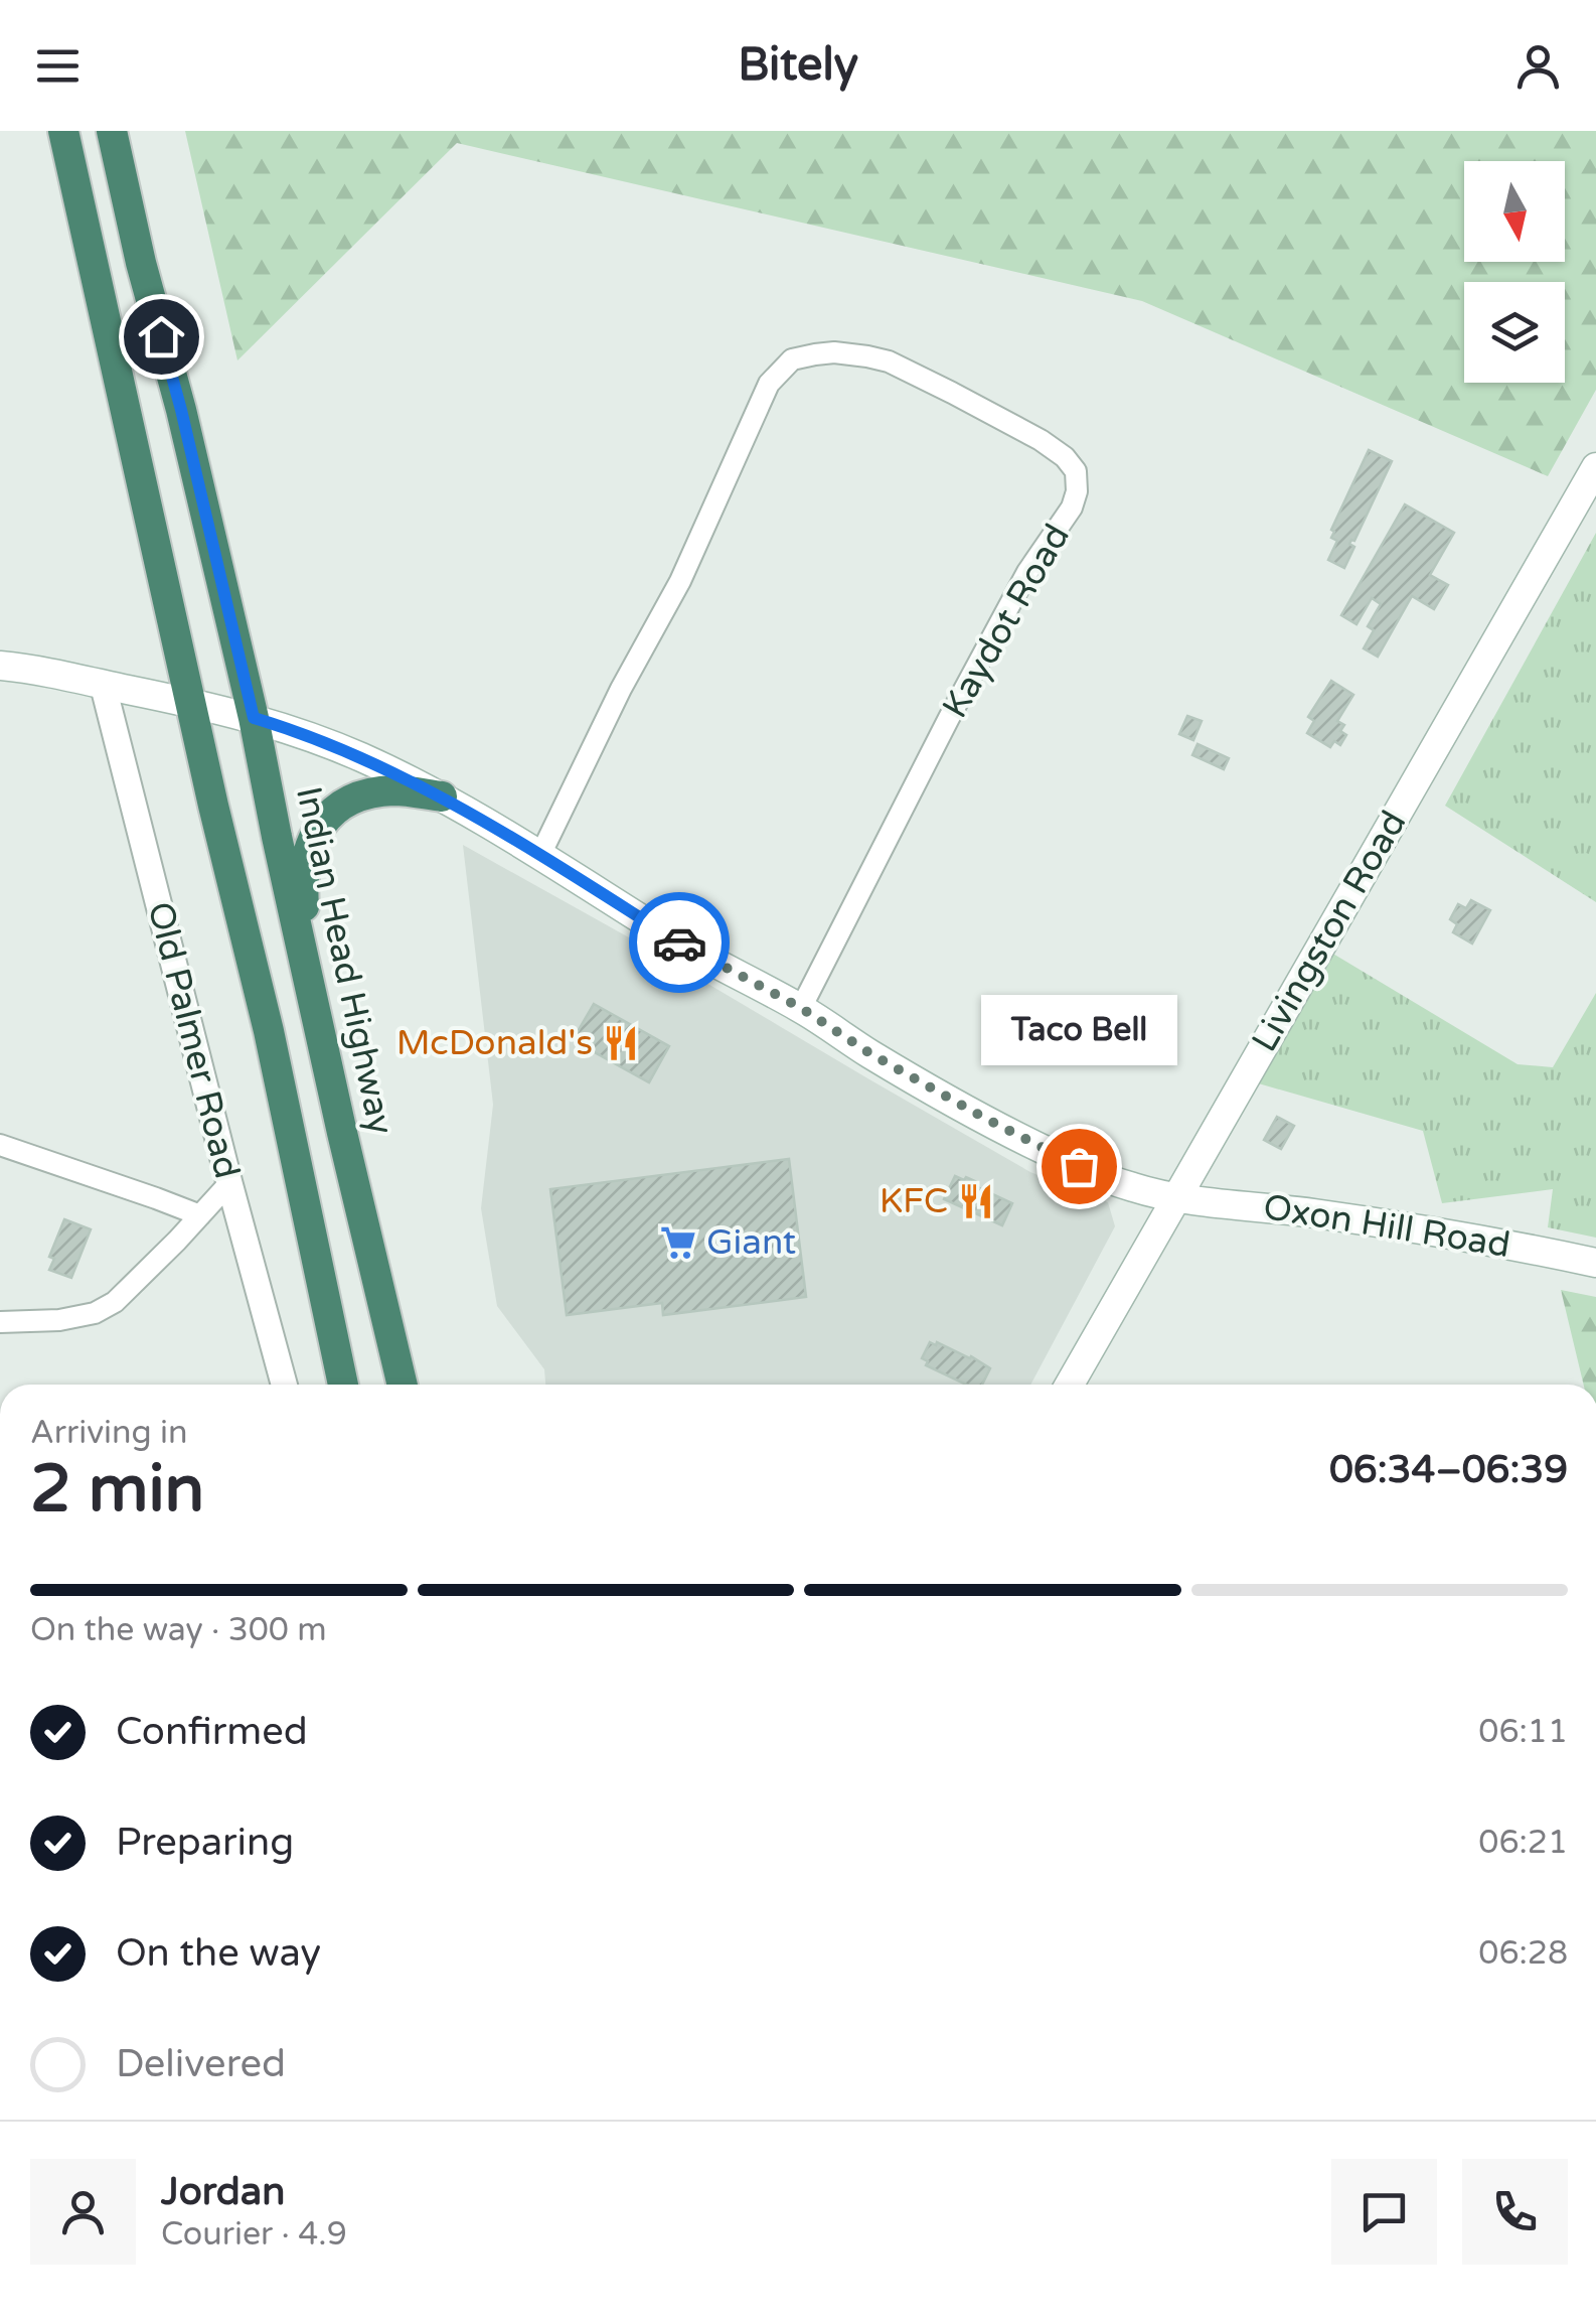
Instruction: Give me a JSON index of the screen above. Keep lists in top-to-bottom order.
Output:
{
  "streets": {
    "highway": ["Indian Head Highway"],
    "main road": ["Livingston Road", "Oxon Hill Road"],
    "street": ["Kaydot Road", "Old Palmer Road"]
  },
  "crossings": [
    ["Kaydot Road", "Oxon Hill Road"],
    ["Livingston Road", "Oxon Hill Road"],
    ["Indian Head Highway", "Oxon Hill Road"],
    ["Old Palmer Road", "Oxon Hill Road"]
  ],
  "places": {
    "restaurant": ["McDonald's", "KFC"],
    "other": ["Taco Bell"],
    "supermarket": ["Giant"]
  },
  "north": "bottom",
  "page": {
    "header": "Bitely",
    "bubble": "Taco Bell",
    "heading": ["2 min", "Arriving in", "06:34–06:39"],
    "panel": ["Jordan", "Courier · 4.9"],
    "bar": "On the way · 300 m",
    "list": [
      ["Confirmed", "06:11"],
      ["Preparing", "06:21"],
      ["On the way", "06:28"],
      "Delivered"
    ]
  }
}
